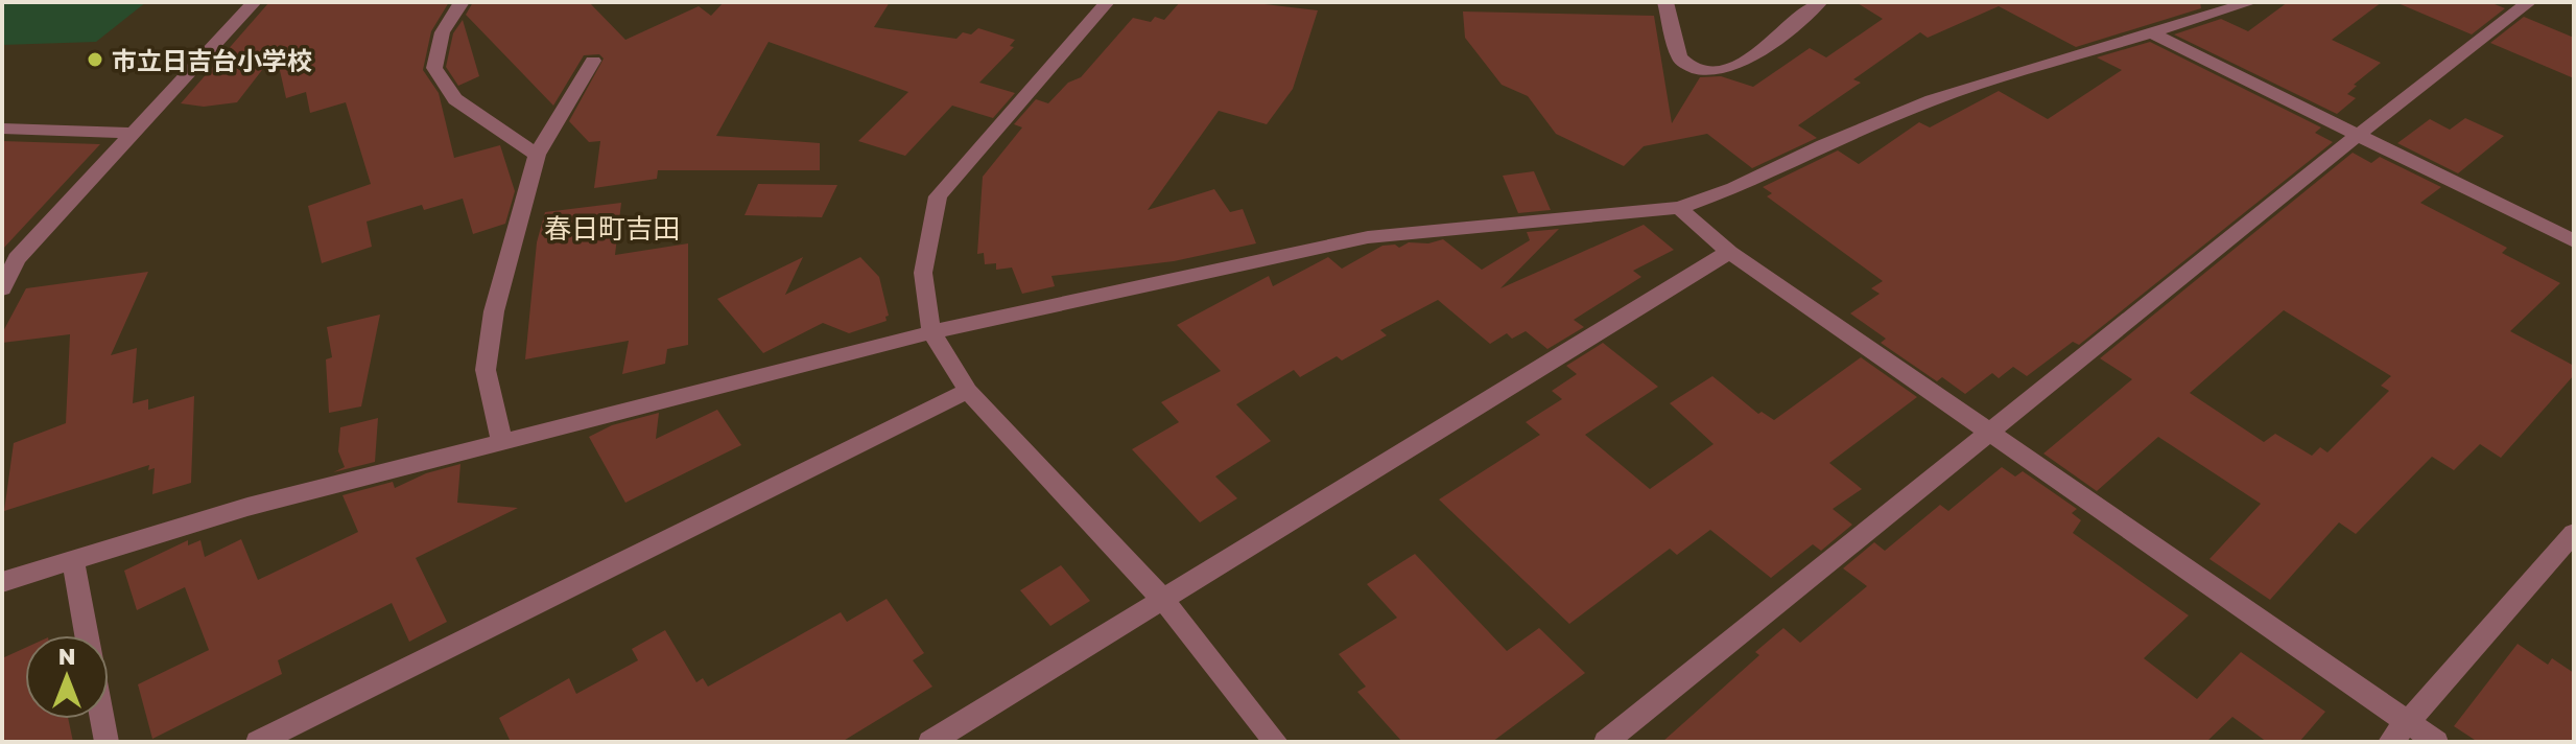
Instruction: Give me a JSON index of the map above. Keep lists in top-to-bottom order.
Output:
{
  "districts": ["春日町吉田"],
  "places": ["市立日吉台小学校"],
  "north": "top"
}
